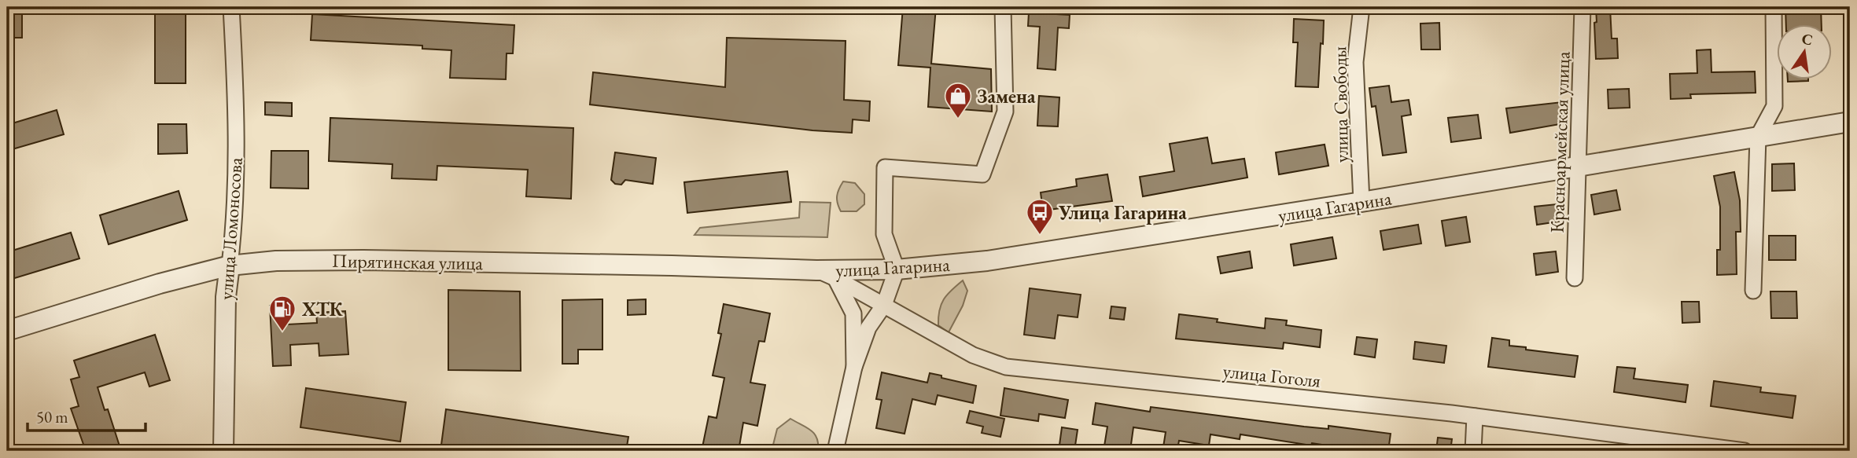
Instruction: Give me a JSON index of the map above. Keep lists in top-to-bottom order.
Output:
{
  "streets": {
    "street": [
      "улица Свободы",
      "Красноармейская улица",
      "улица Гагарина",
      "улица Ломоносова",
      "Пирятинская улица",
      "улица Гоголя"
    ]
  },
  "crossings": [
    ["улица Свободы", "улица Гагарина"],
    ["Красноармейская улица", "улица Гагарина"],
    ["улица Гагарина", "Пирятинская улица"],
    ["улица Гагарина", "улица Гоголя"],
    ["улица Ломоносова", "Пирятинская улица"],
    ["Пирятинская улица", "улица Гоголя"]
  ],
  "places": {
    "shop": ["Замена"],
    "bus stop": ["Улица Гагарина"],
    "fuel station": ["ХТК"]
  },
  "scale_bar": "50 m",
  "north": "top"
}
